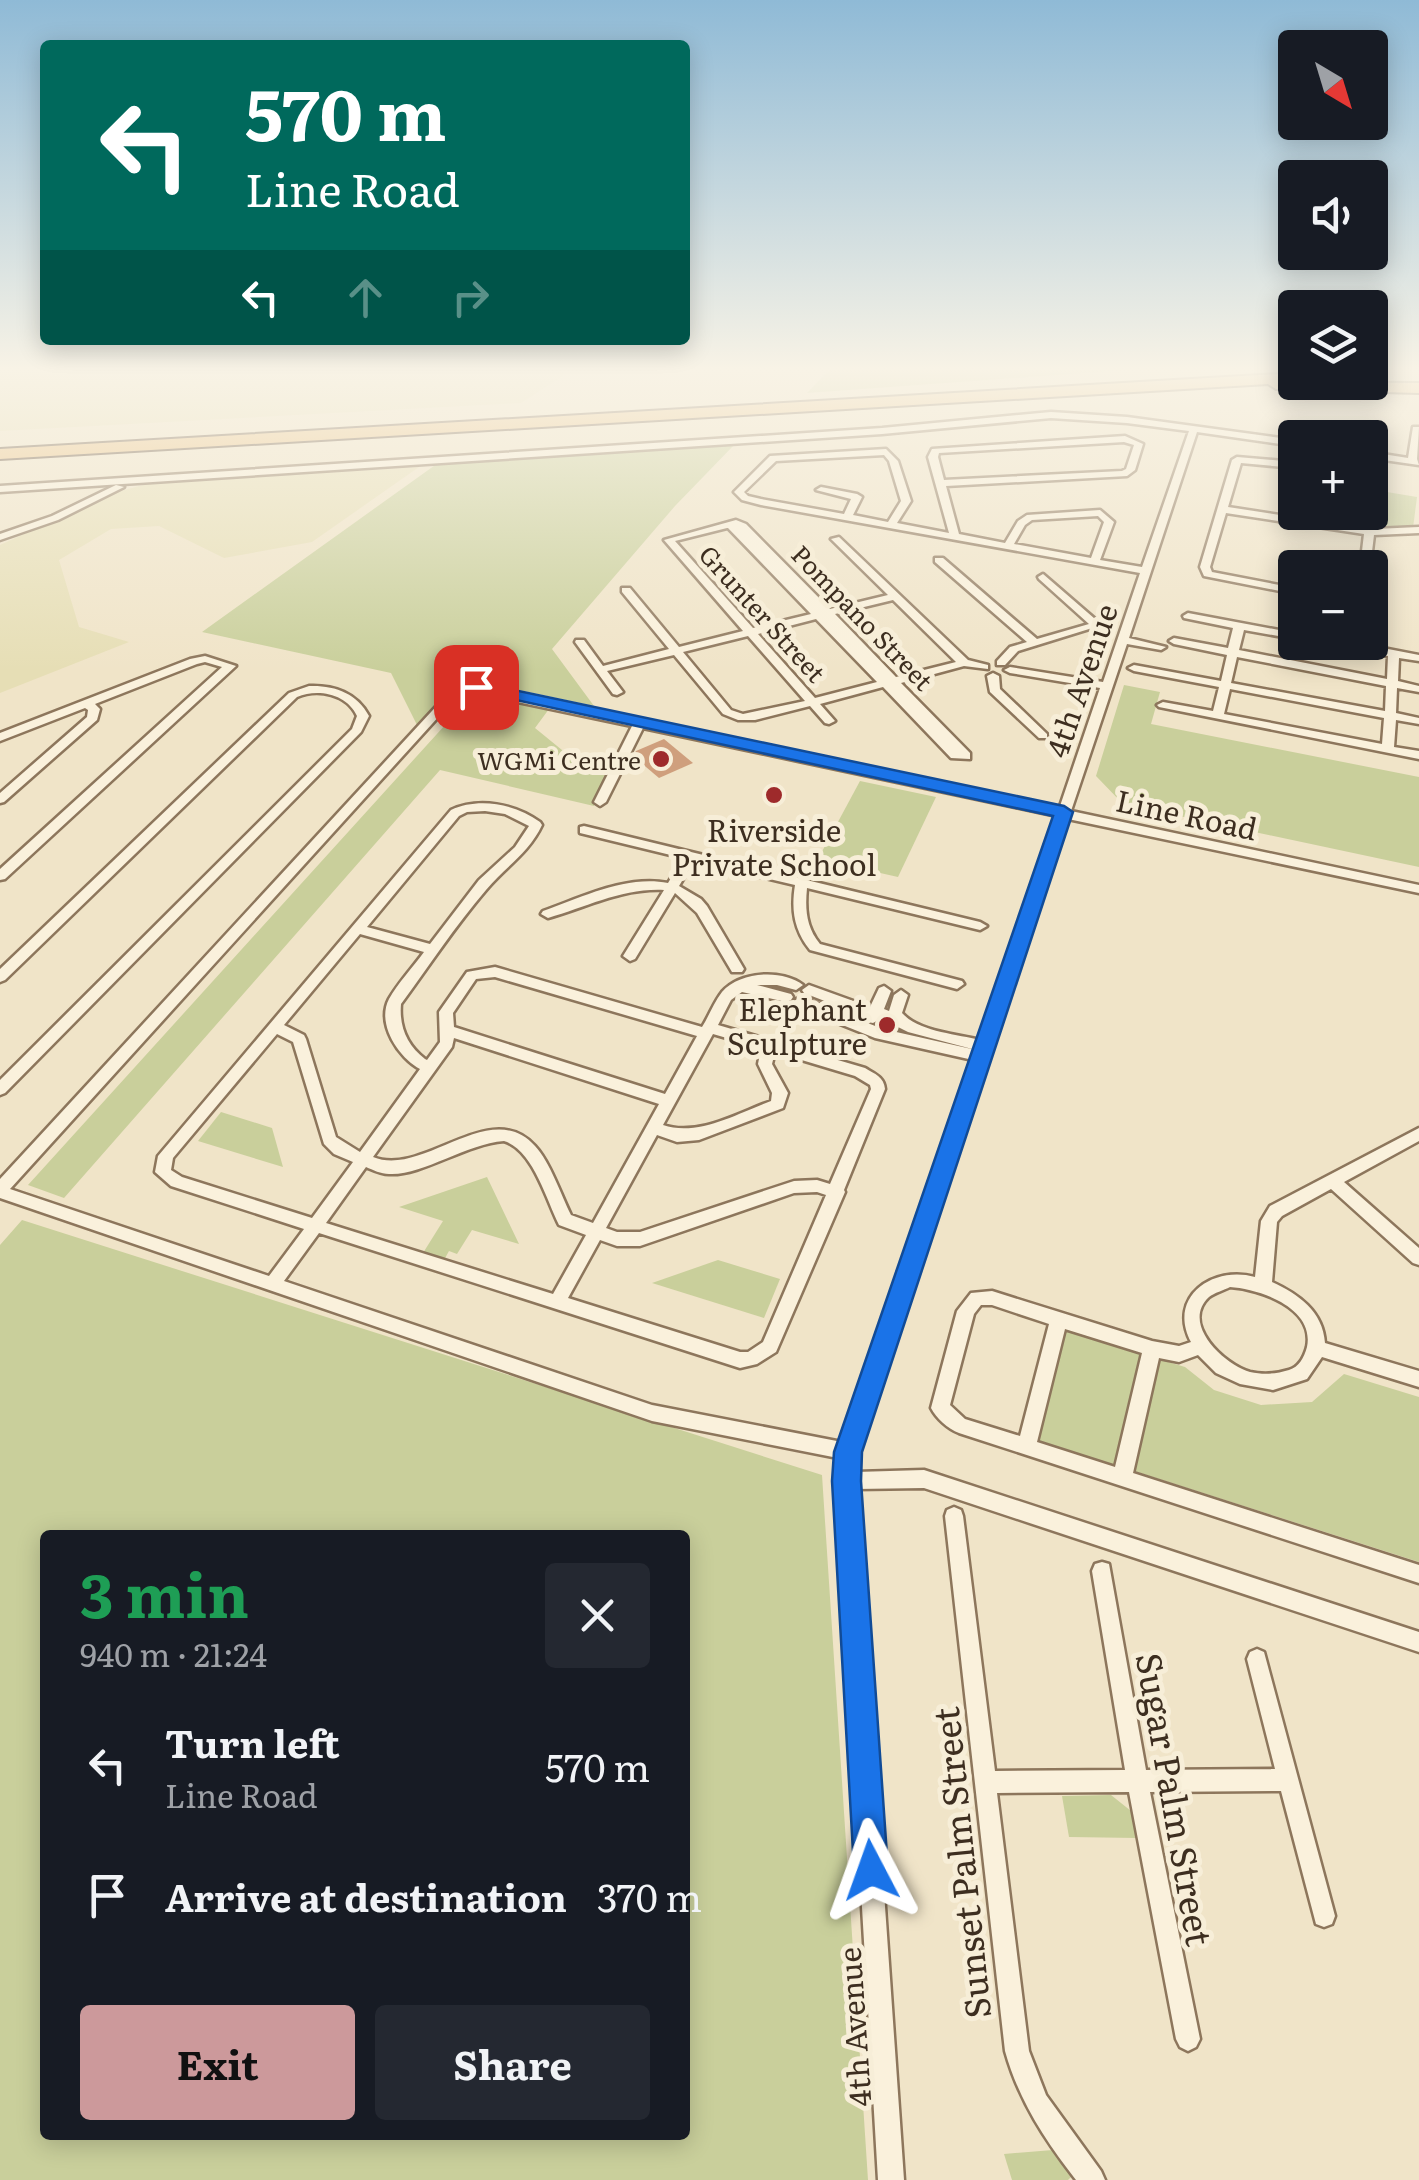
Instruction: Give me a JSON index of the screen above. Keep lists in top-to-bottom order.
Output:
{
  "streets": {
    "street": [
      "Grunter Street",
      "Pompano Street",
      "4th Avenue",
      "Line Road",
      "Sugar Palm Street",
      "Sunset Palm Street"
    ]
  },
  "crossings": [
    ["Grunter Street", "Pompano Street"],
    ["4th Avenue", "Line Road"]
  ],
  "places": ["WGMi Centre", "Riverside Private School", "Elephant Sculpture"],
  "north": "bottom right",
  "page": {
    "map_buttons": ["+", "−"],
    "turn": ["570 m", "Line Road"],
    "heading": ["3 min", "940 m · 21:24"],
    "list": [
      {
        "name": "Turn left",
        "note": "Line Road",
        "value": "570 m"
      },
      {
        "name": "Arrive at destination",
        "value": "370 m"
      }
    ],
    "buttons": ["Exit", "Share"]
  }
}
